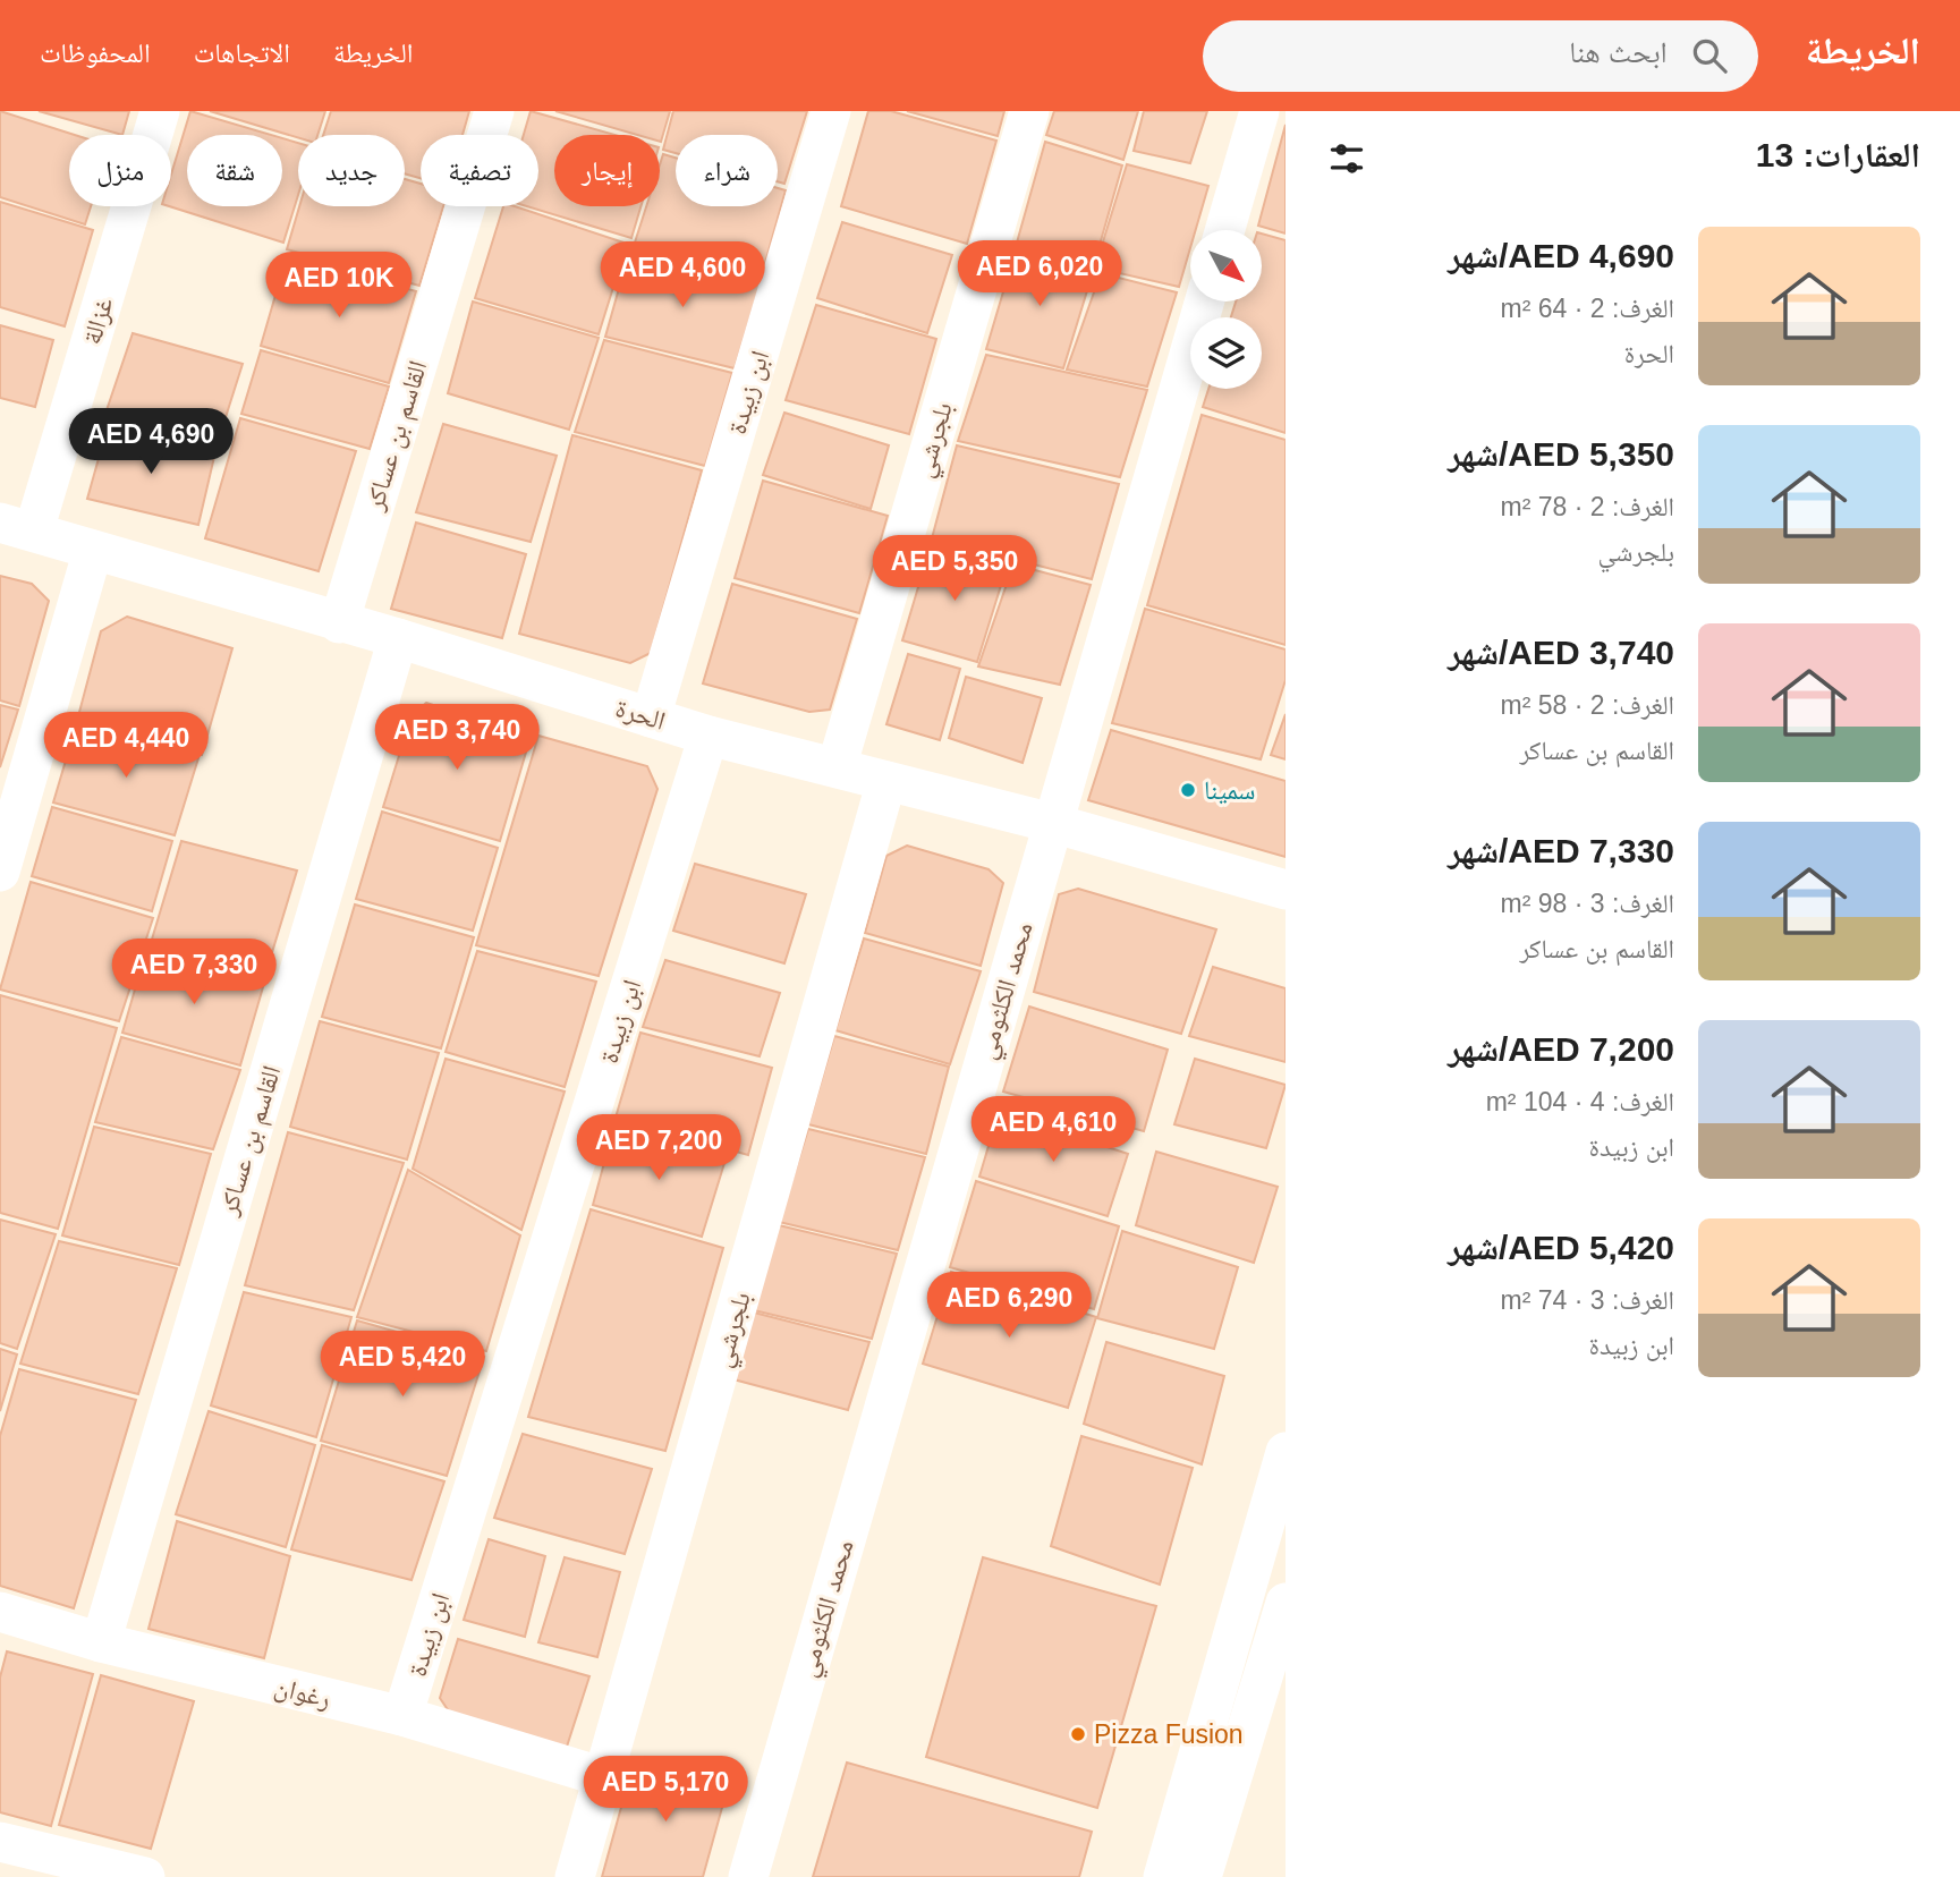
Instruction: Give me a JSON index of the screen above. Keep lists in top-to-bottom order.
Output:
{
  "streets": {
    "street": [
      "غزالة",
      "ابن زبيدة",
      "القاسم بن عساكر",
      "بلجرشي",
      "الحرة",
      "محمد الكلثومي",
      "رغوان"
    ]
  },
  "crossings": [
    ["غزالة", "الحرة"],
    ["ابن زبيدة", "الحرة"],
    ["ابن زبيدة", "رغوان"],
    ["القاسم بن عساكر", "الحرة"],
    ["القاسم بن عساكر", "رغوان"],
    ["بلجرشي", "الحرة"],
    ["بلجرشي", "رغوان"],
    ["الحرة", "محمد الكلثومي"]
  ],
  "places": ["سمينا", "Pizza Fusion"],
  "north": "bottom right",
  "page": {
    "header": "الخريطة",
    "search": "ابحث هنا",
    "nav": ["الخريطة", "الاتجاهات", "المحفوظات"],
    "heading": "العقارات: 13",
    "chip": [
      "شراء",
      "إيجار",
      "تصفية",
      "جديد",
      "شقة",
      "منزل"
    ],
    "list": [
      {
        "name": "AED 4,690/شهر",
        "note": "الغرف: 2 · 64 m² · الحرة"
      },
      {
        "name": "AED 5,350/شهر",
        "note": "الغرف: 2 · 78 m² · بلجرشي"
      },
      {
        "name": "AED 3,740/شهر",
        "note": "الغرف: 2 · 58 m² · القاسم بن عساكر"
      },
      {
        "name": "AED 7,330/شهر",
        "note": "الغرف: 3 · 98 m² · القاسم بن عساكر"
      },
      {
        "name": "AED 7,200/شهر",
        "note": "الغرف: 4 · 104 m² · ابن زبيدة"
      },
      {
        "name": "AED 5,420/شهر",
        "note": "الغرف: 3 · 74 m² · ابن زبيدة"
      }
    ],
    "price": [
      "AED 6,020",
      "AED 4,600",
      "AED 10K",
      "AED 4,690",
      "AED 5,350",
      "AED 3,740",
      "AED 4,440",
      "AED 7,330",
      "AED 4,610",
      "AED 7,200",
      "AED 6,290",
      "AED 5,420",
      "AED 5,170"
    ]
  }
}
